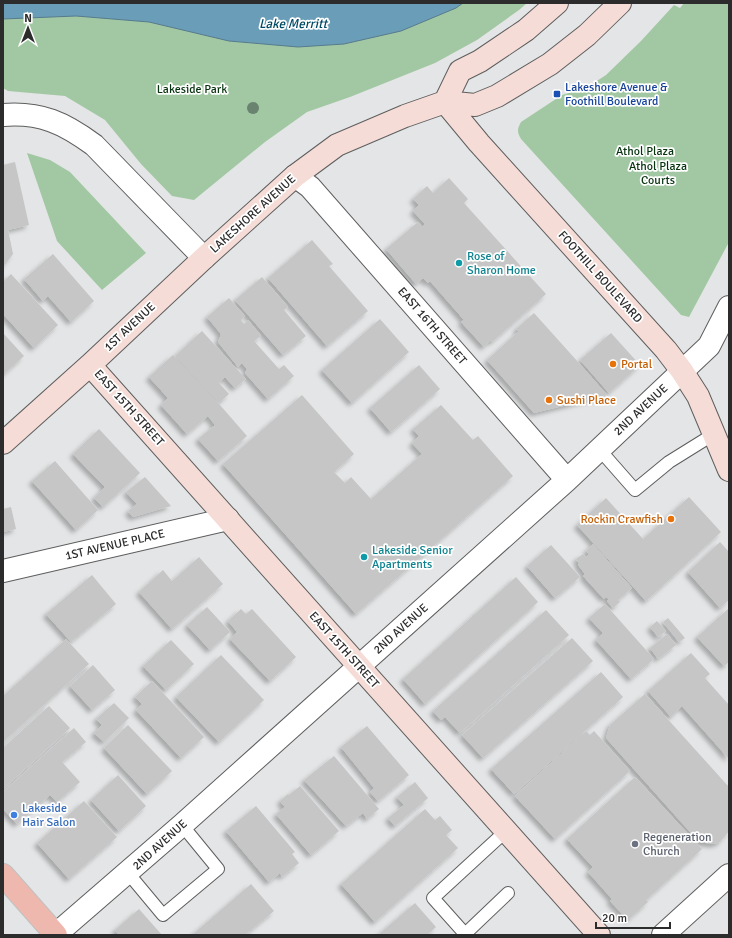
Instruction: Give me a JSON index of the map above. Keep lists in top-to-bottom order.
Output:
{
  "streets": {
    "main road": [
      "LAKESHORE AVENUE",
      "FOOTHILL BOULEVARD",
      "1ST AVENUE",
      "EAST 15TH STREET"
    ],
    "street": ["EAST 16TH STREET", "2ND AVENUE", "1ST AVENUE PLACE"]
  },
  "crossings": [
    ["LAKESHORE AVENUE", "FOOTHILL BOULEVARD"],
    ["LAKESHORE AVENUE", "EAST 16TH STREET"],
    ["LAKESHORE AVENUE", "1ST AVENUE"],
    ["FOOTHILL BOULEVARD", "2ND AVENUE"],
    ["EAST 16TH STREET", "2ND AVENUE"],
    ["1ST AVENUE", "EAST 15TH STREET"],
    ["EAST 15TH STREET", "2ND AVENUE"],
    ["EAST 15TH STREET", "1ST AVENUE PLACE"]
  ],
  "water": ["Lake Merritt"],
  "parks": ["Lakeside Park", "Athol Plaza", "Athol Plaza Courts"],
  "places": {
    "transit": ["Lakeshore Avenue & Foothill Boulevard"],
    "other": [
      "Rose of Sharon Home",
      "Portal",
      "Sushi Place",
      "Rockin Crawfish",
      "Lakeside Senior Apartments",
      "Lakeside Hair Salon",
      "Regeneration Church"
    ]
  },
  "scale_bar": "20 m",
  "north": "top"
}
